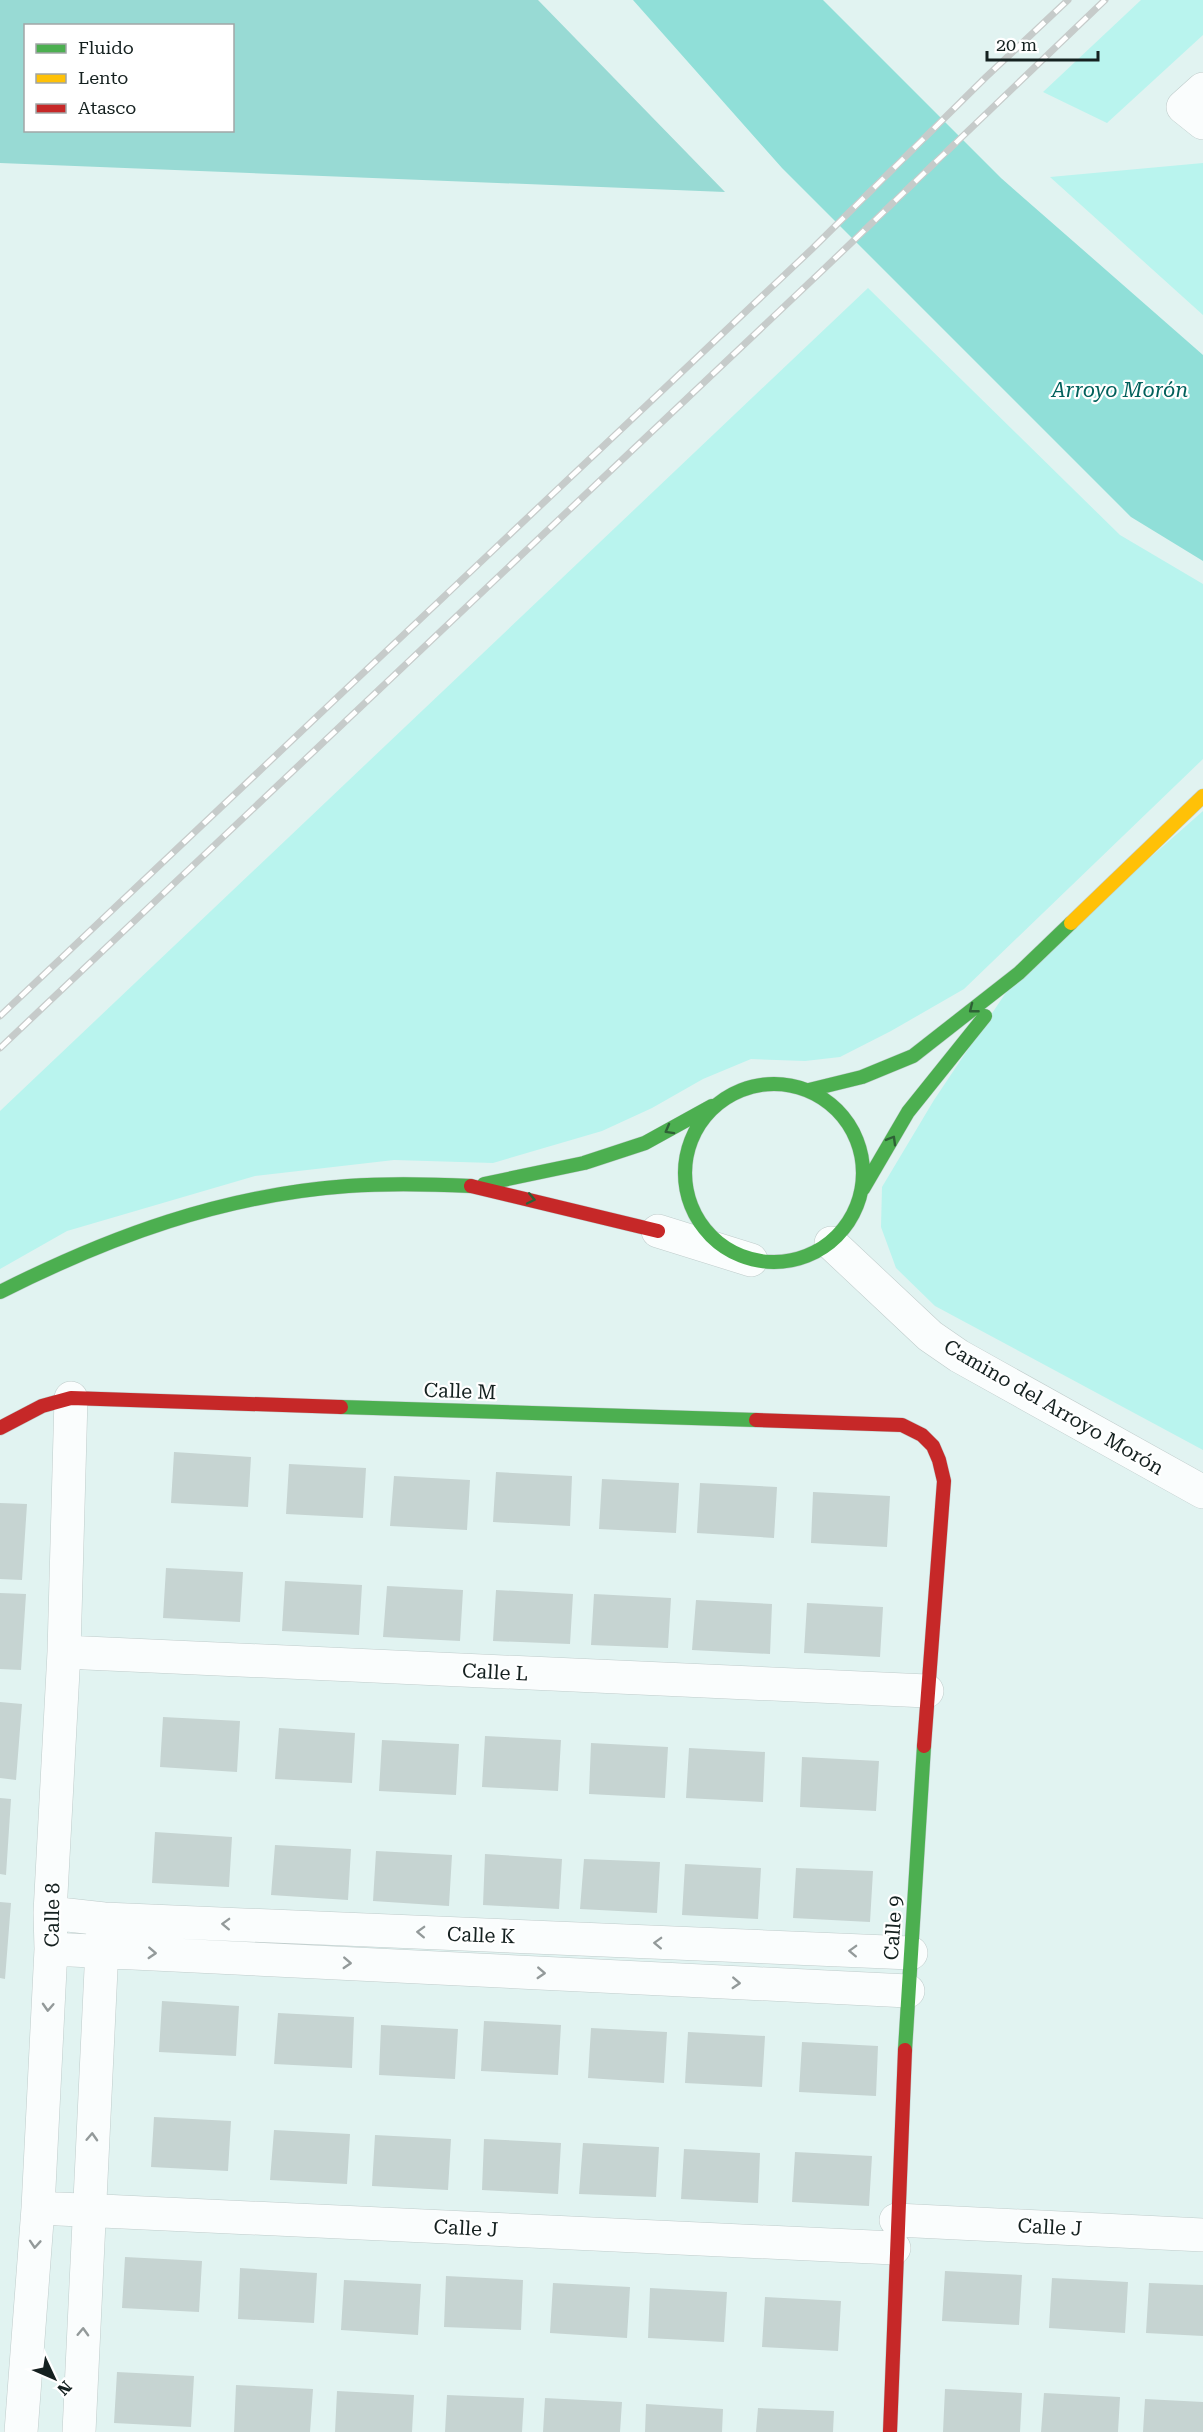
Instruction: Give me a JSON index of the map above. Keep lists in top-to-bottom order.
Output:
{
  "streets": {
    "street": [
      "Calle M",
      "Camino del Arroyo Morón",
      "Calle L",
      "Calle 8",
      "Calle 9",
      "Calle K",
      "Calle J"
    ]
  },
  "crossings": [
    ["Calle M", "Calle 8"],
    ["Calle M", "Calle 9"],
    ["Calle L", "Calle 8"],
    ["Calle L", "Calle 9"],
    ["Calle 8", "Calle K"],
    ["Calle 8", "Calle J"],
    ["Calle 9", "Calle K"],
    ["Calle 9", "Calle J"]
  ],
  "water": ["Arroyo Morón"],
  "legend": ["Fluido", "Lento", "Atasco"],
  "scale_bar": "20 m",
  "north": "bottom right"
}
